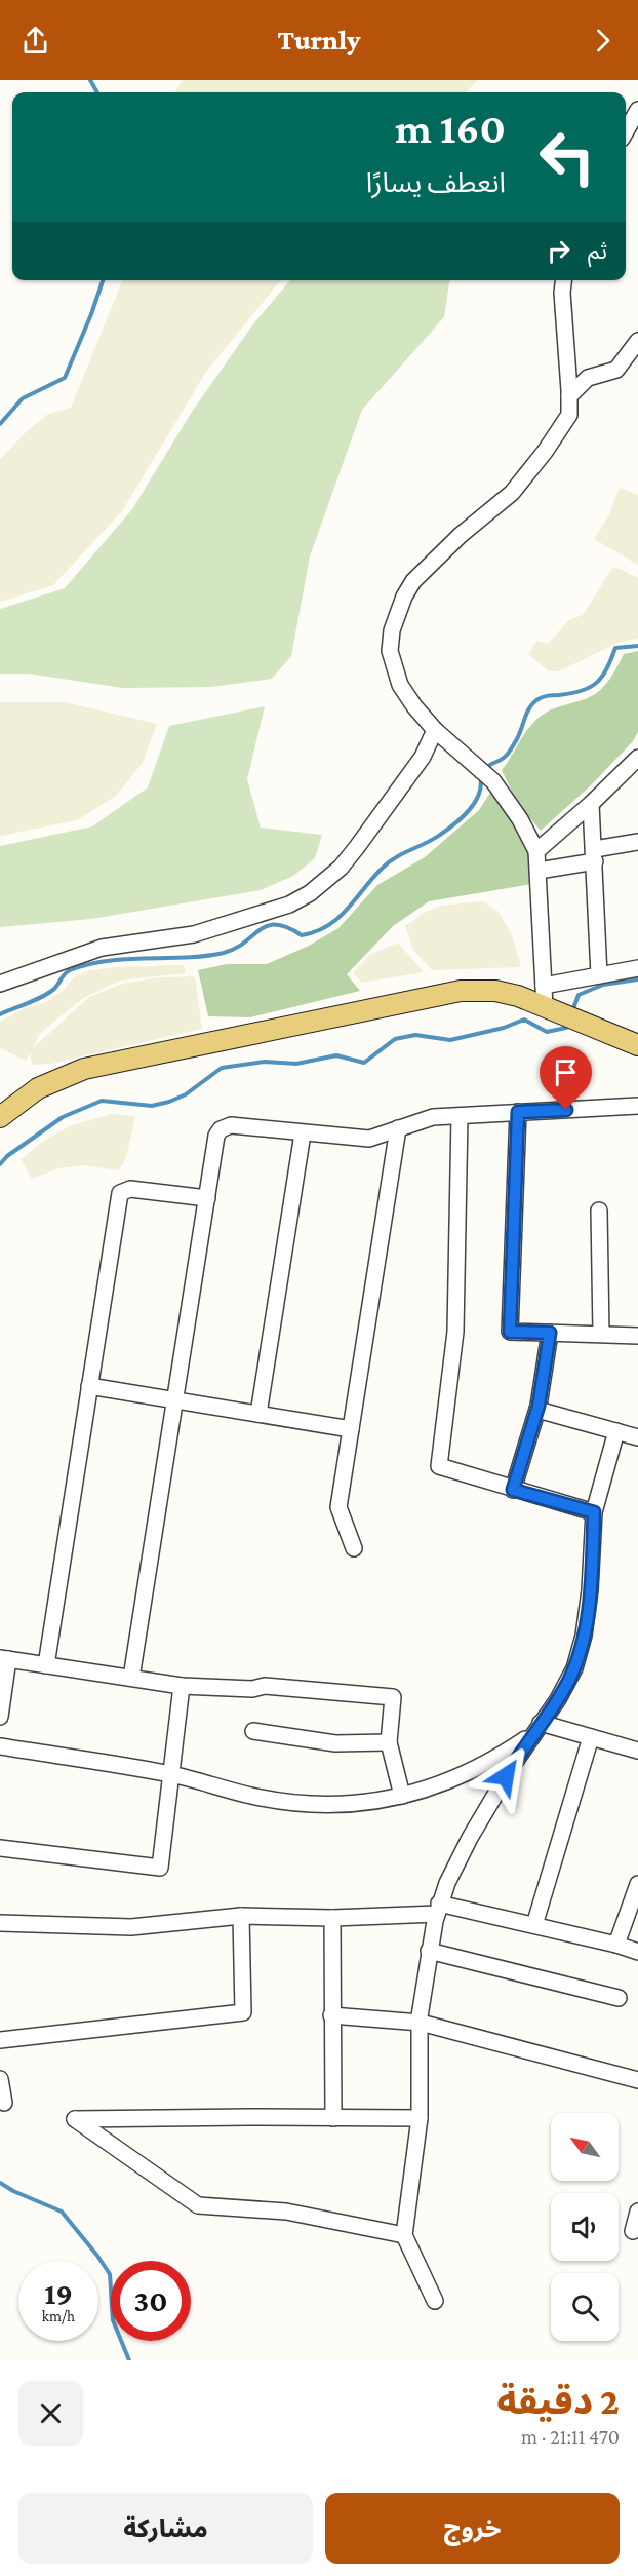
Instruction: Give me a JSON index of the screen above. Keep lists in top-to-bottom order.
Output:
{
  "north": "top left",
  "page": {
    "header": "Turnly",
    "turn": ["160 m", "انعطف يسارًا"],
    "then": "ثم",
    "speed": "19 km/h",
    "limit": "30",
    "heading": ["2 دقيقة", "470 m · 21:11"],
    "buttons": ["خروج", "مشاركة"]
  }
}
